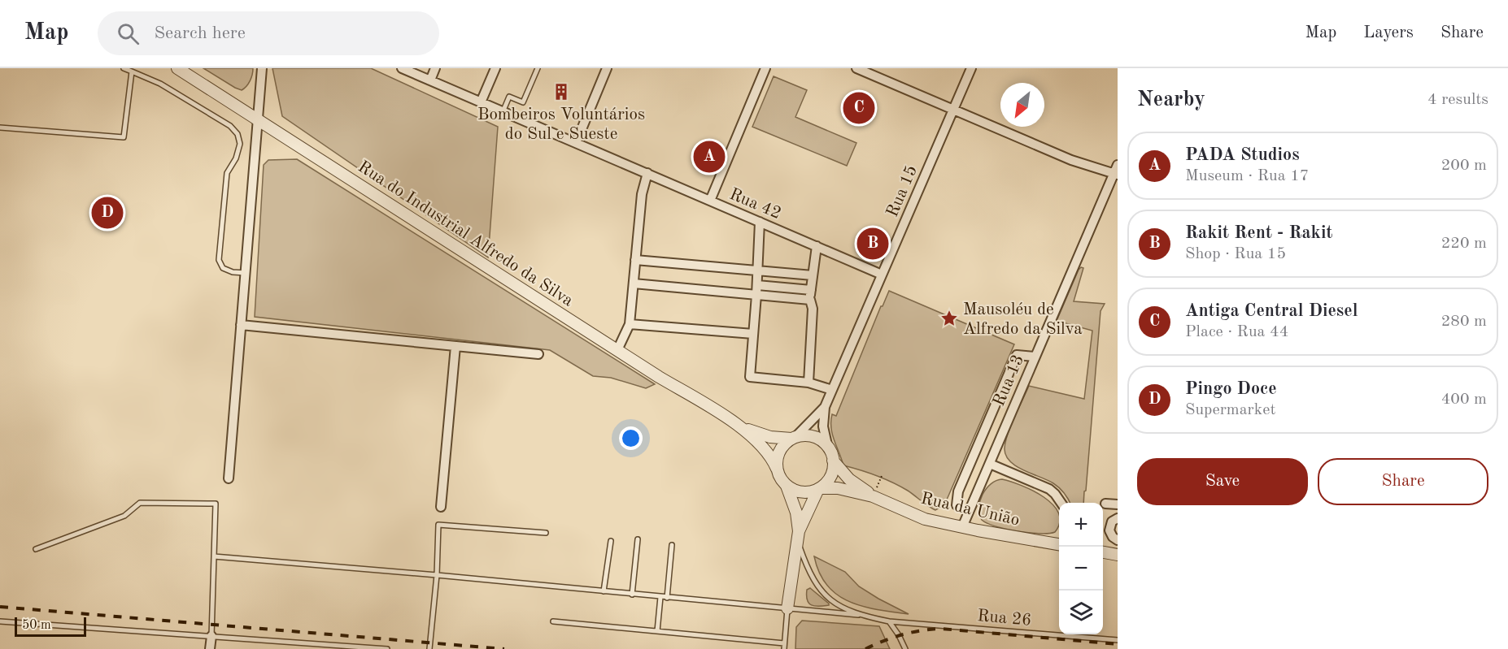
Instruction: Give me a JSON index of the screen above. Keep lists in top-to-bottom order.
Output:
{
  "streets": {
    "street": [
      "Rua 15",
      "Rua 42",
      "Rua do Industrial Alfredo da Silva",
      "Rua 13",
      "Rua da União"
    ],
    "lane": ["Rua 26"]
  },
  "crossings": [
    ["Rua 15", "Rua 42"],
    ["Rua 15", "Rua do Industrial Alfredo da Silva"],
    ["Rua 15", "Rua da União"],
    ["Rua do Industrial Alfredo da Silva", "Rua da União"],
    ["Rua 13", "Rua da União"]
  ],
  "places": {
    "building": ["Bombeiros Voluntários do Sul e Sueste"],
    "place": ["Mausoléu de Alfredo da Silva"]
  },
  "scale_bar": "50 m",
  "north": "bottom left",
  "page": {
    "header": "Map",
    "search": "Search here",
    "nav": ["Map", "Layers", "Share"],
    "heading": ["Nearby", "4 results"],
    "pins": [
      "C",
      "A",
      "D",
      "B"
    ],
    "list": [
      {
        "mark": "A",
        "name": "PADA Studios",
        "note": "Museum · Rua 17",
        "value": "200 m"
      },
      {
        "mark": "B",
        "name": "Rakit Rent - Rakit",
        "note": "Shop · Rua 15",
        "value": "220 m"
      },
      {
        "mark": "C",
        "name": "Antiga Central Diesel",
        "note": "Place · Rua 44",
        "value": "280 m"
      },
      {
        "mark": "D",
        "name": "Pingo Doce",
        "note": "Supermarket",
        "value": "400 m"
      }
    ],
    "buttons": ["Save", "Share"],
    "map_buttons": ["+", "−"],
    "scale": "50 m"
  }
}
